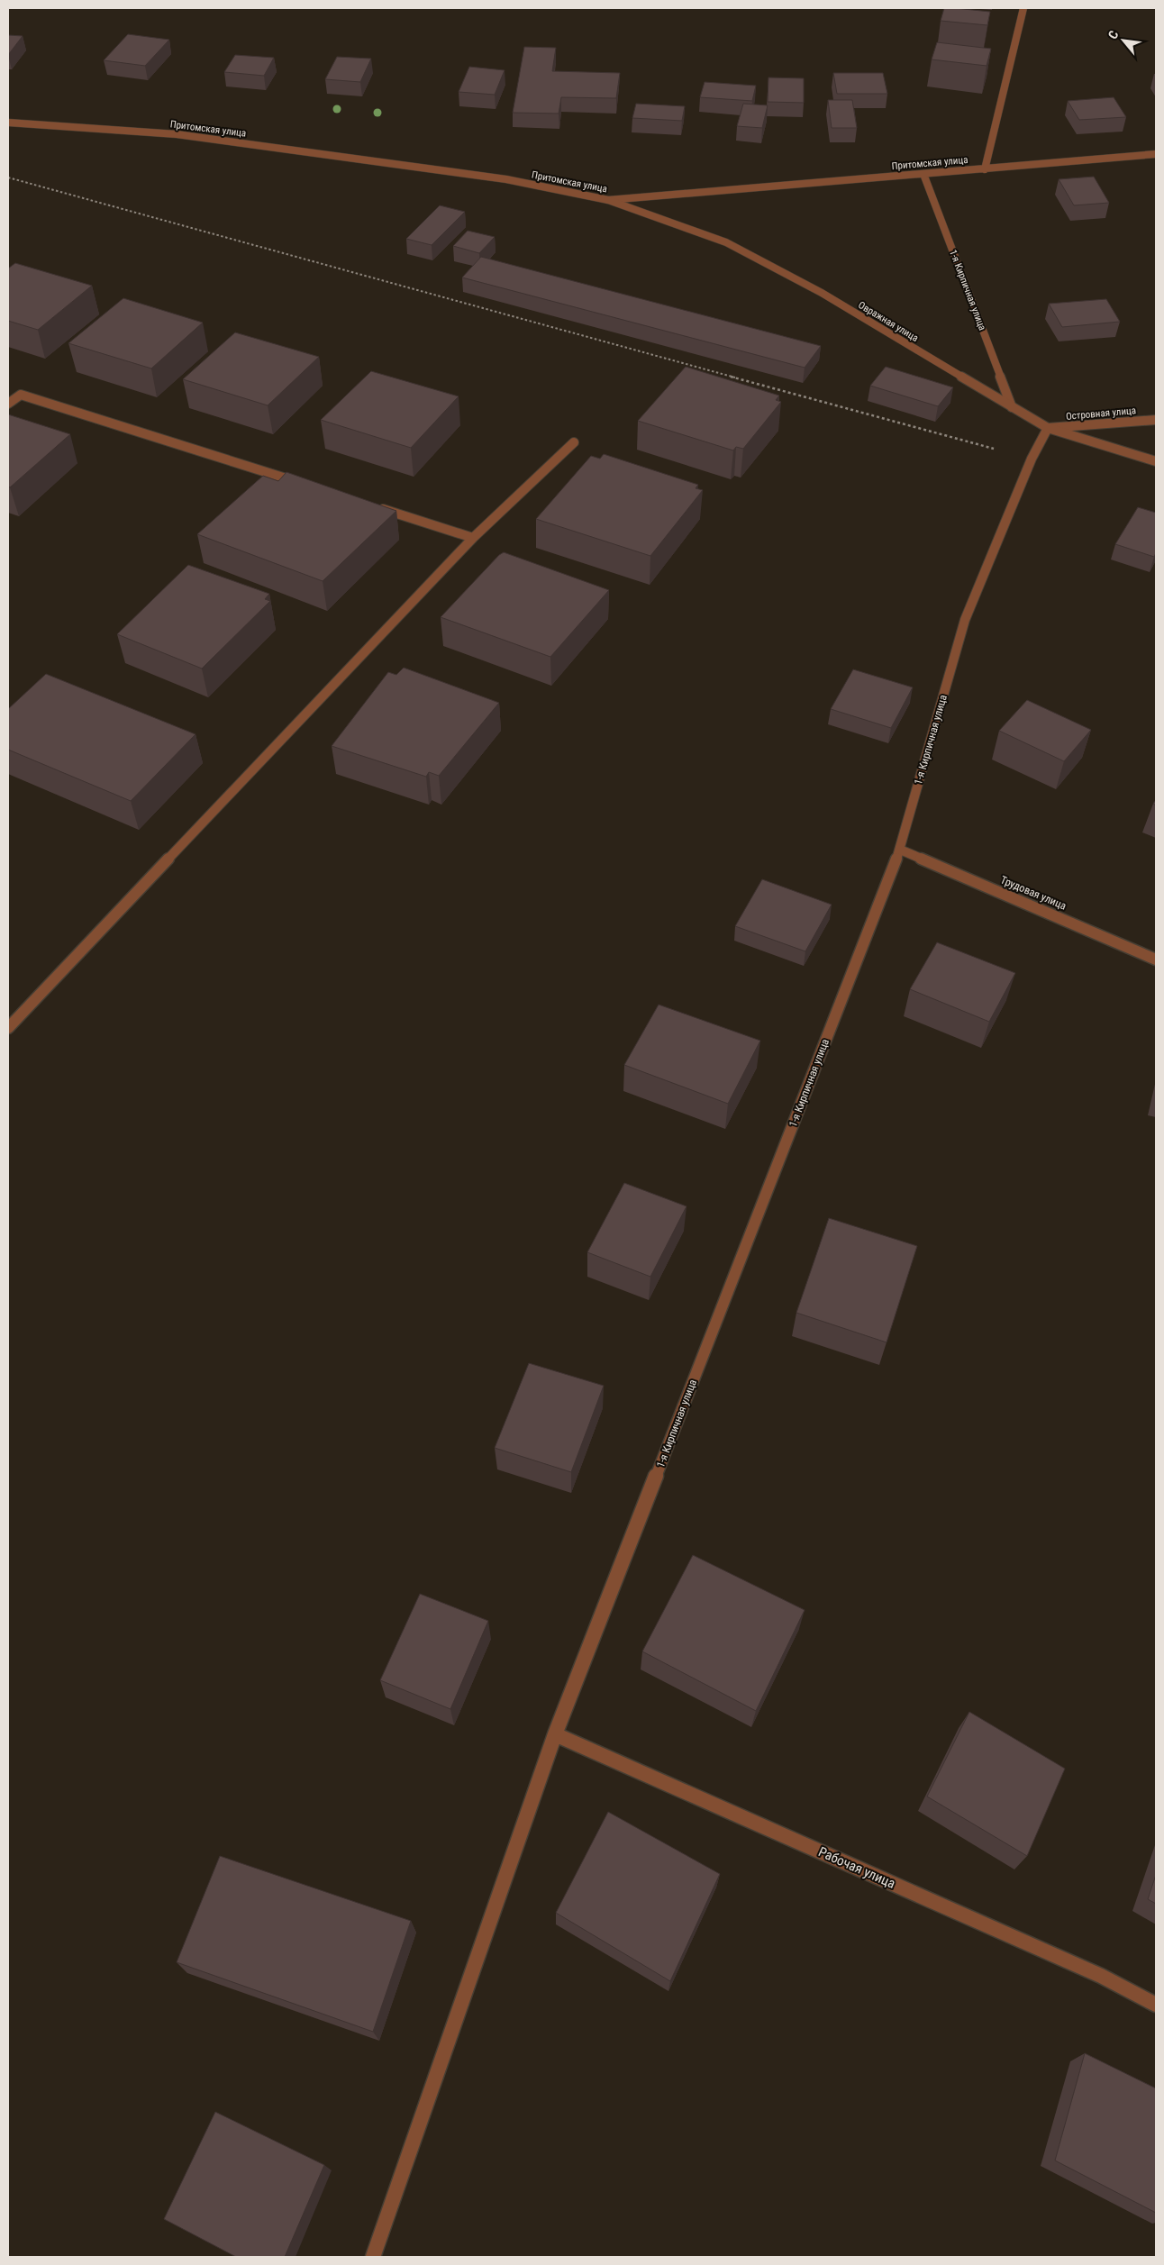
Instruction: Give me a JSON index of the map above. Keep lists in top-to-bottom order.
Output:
{
  "streets": {
    "street": [
      "Притомская улица",
      "1-я Кирпичная улица",
      "Овражная улица",
      "Островная улица",
      "Трудовая улица",
      "Рабочая улица"
    ]
  },
  "crossings": [
    ["Притомская улица", "1-я Кирпичная улица"],
    ["Притомская улица", "Овражная улица"],
    ["1-я Кирпичная улица", "Овражная улица"],
    ["1-я Кирпичная улица", "Островная улица"],
    ["1-я Кирпичная улица", "Трудовая улица"],
    ["1-я Кирпичная улица", "Рабочая улица"],
    ["Овражная улица", "Островная улица"]
  ],
  "north": "top left"
}
